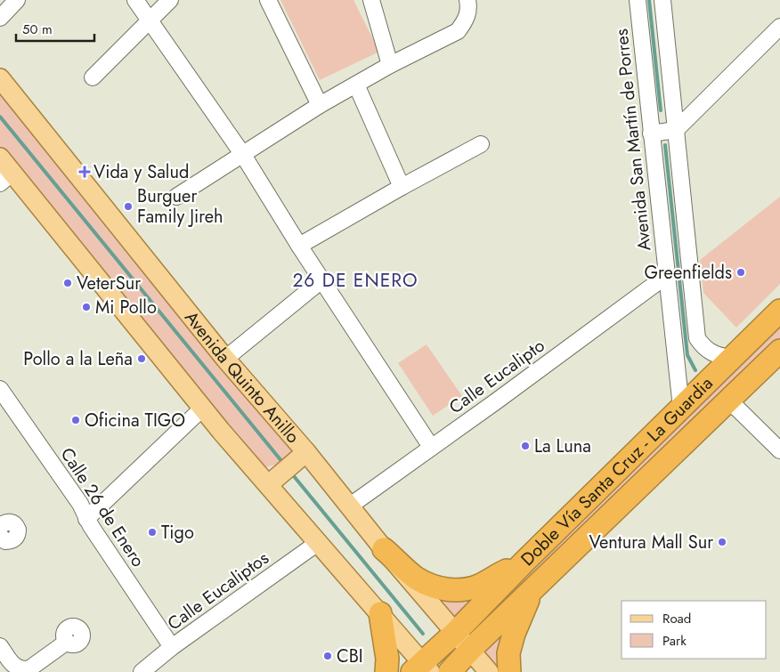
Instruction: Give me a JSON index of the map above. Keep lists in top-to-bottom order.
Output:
{
  "streets": {
    "highway": ["Doble Vía Santa Cruz - La Guardia"],
    "main road": ["Avenida Quinto Anillo"],
    "street": [
      "Avenida San Martín de Porres",
      "Calle Eucalipto",
      "Calle 26 de Enero",
      "Calle Eucaliptos"
    ]
  },
  "crossings": [
    ["Avenida San Martín de Porres", "Calle Eucalipto"],
    ["Avenida San Martín de Porres", "Doble Vía Santa Cruz - La Guardia"],
    ["Avenida Quinto Anillo", "Calle Eucalipto"],
    ["Avenida Quinto Anillo", "Doble Vía Santa Cruz - La Guardia"],
    ["Calle 26 de Enero", "Calle Eucaliptos"]
  ],
  "districts": ["26 DE ENERO"],
  "places": {
    "health": ["Vida y Salud"],
    "other": [
      "Burguer Family Jireh",
      "Greenfields",
      "VeterSur",
      "Mi Pollo",
      "Pollo a la Leña",
      "Oficina TIGO",
      "La Luna",
      "Tigo",
      "Ventura Mall Sur",
      "CBI"
    ]
  },
  "legend": ["Road", "Park"],
  "scale_bar": "50 m"
}
